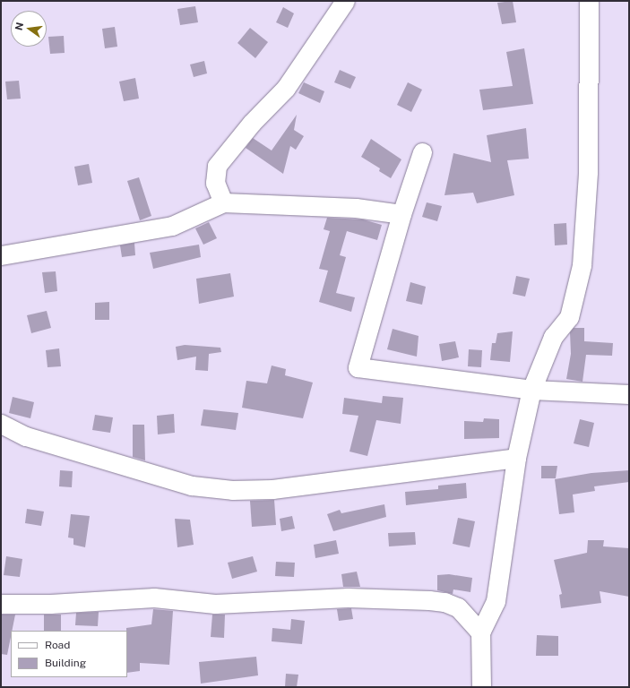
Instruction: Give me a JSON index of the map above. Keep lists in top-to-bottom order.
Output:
{
  "legend": ["Road", "Building"],
  "north": "left"
}
